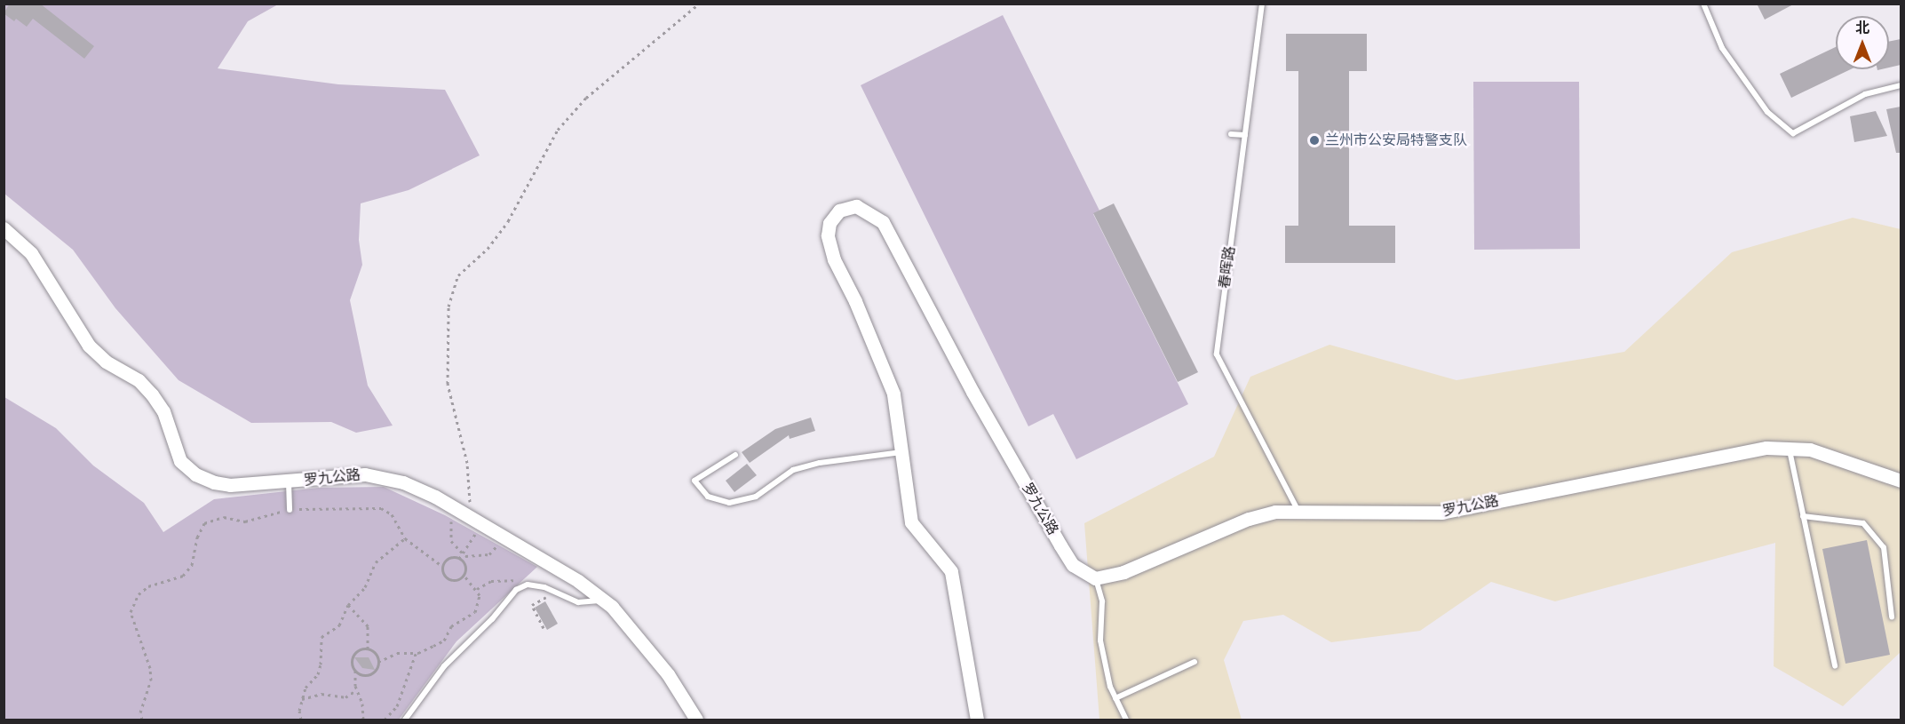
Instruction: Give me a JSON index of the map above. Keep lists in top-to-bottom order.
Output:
{
  "streets": {
    "street": ["罗九公路"],
    "lane": ["春晖路"]
  },
  "crossings": [
    ["春晖路", "罗九公路"]
  ],
  "places": ["兰州市公安局特警支队"],
  "north": "top"
}
